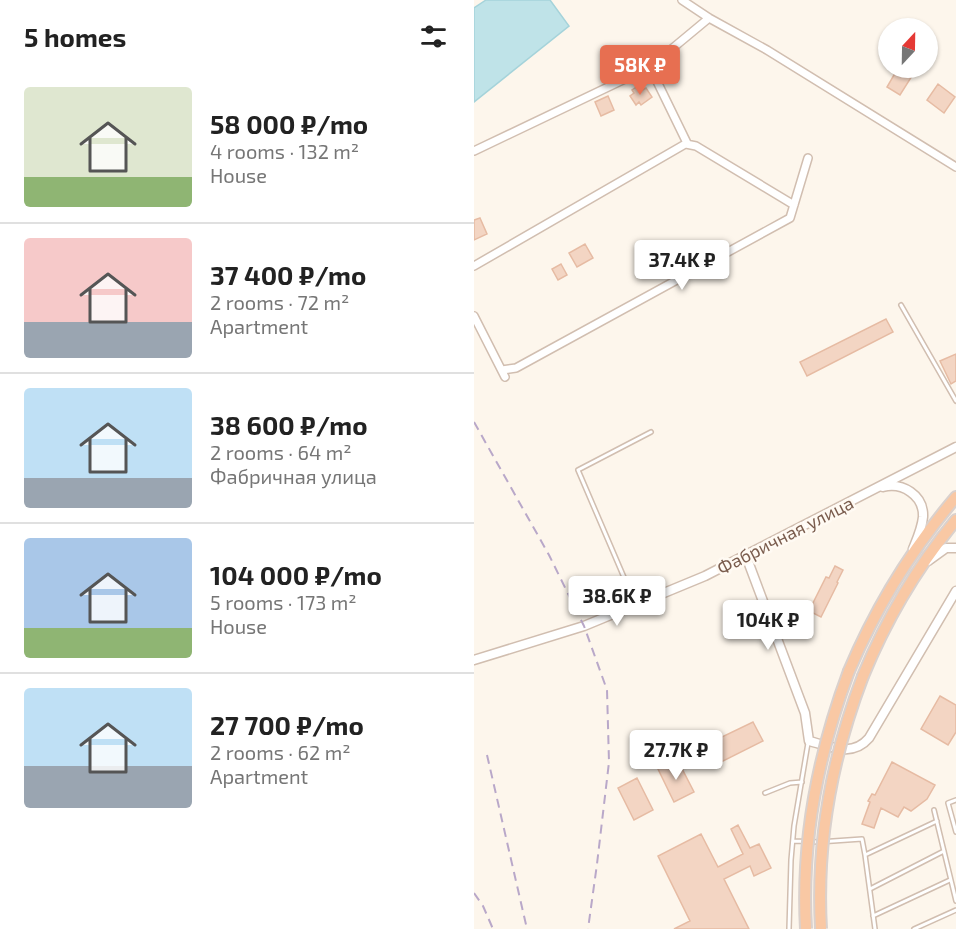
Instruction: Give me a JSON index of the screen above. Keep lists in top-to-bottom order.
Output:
{
  "streets": {
    "street": ["Фабричная улица"]
  },
  "north": "top",
  "page": {
    "heading": "5 homes",
    "price": [
      "58K ₽",
      "37.4K ₽",
      "38.6K ₽",
      "104K ₽",
      "27.7K ₽"
    ],
    "list": [
      {
        "name": "58 000 ₽/mo",
        "note": "4 rooms · 132 m² · House"
      },
      {
        "name": "37 400 ₽/mo",
        "note": "2 rooms · 72 m² · Apartment"
      },
      {
        "name": "38 600 ₽/mo",
        "note": "2 rooms · 64 m² · Фабричная улица"
      },
      {
        "name": "104 000 ₽/mo",
        "note": "5 rooms · 173 m² · House"
      },
      {
        "name": "27 700 ₽/mo",
        "note": "2 rooms · 62 m² · Apartment"
      }
    ]
  }
}
